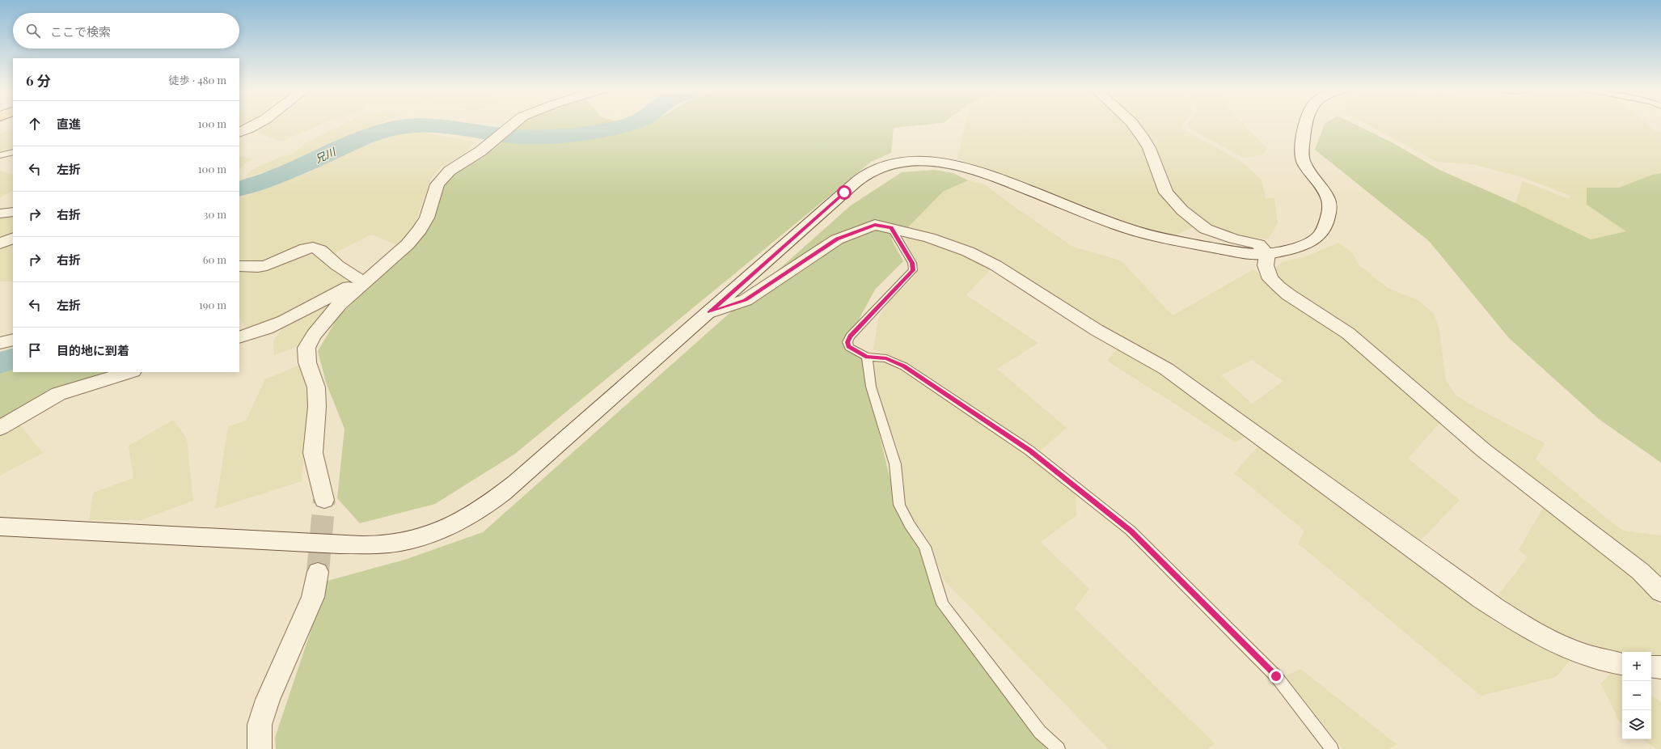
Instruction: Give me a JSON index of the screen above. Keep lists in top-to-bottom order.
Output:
{
  "water": ["兄川"],
  "page": {
    "search": "ここで検索",
    "heading": ["6 分", "徒歩 · 480 m"],
    "list": [
      ["直進", "100 m"],
      ["左折", "100 m"],
      ["右折", "30 m"],
      ["右折", "60 m"],
      ["左折", "190 m"],
      "目的地に到着"
    ],
    "map_buttons": ["+", "−"]
  }
}
